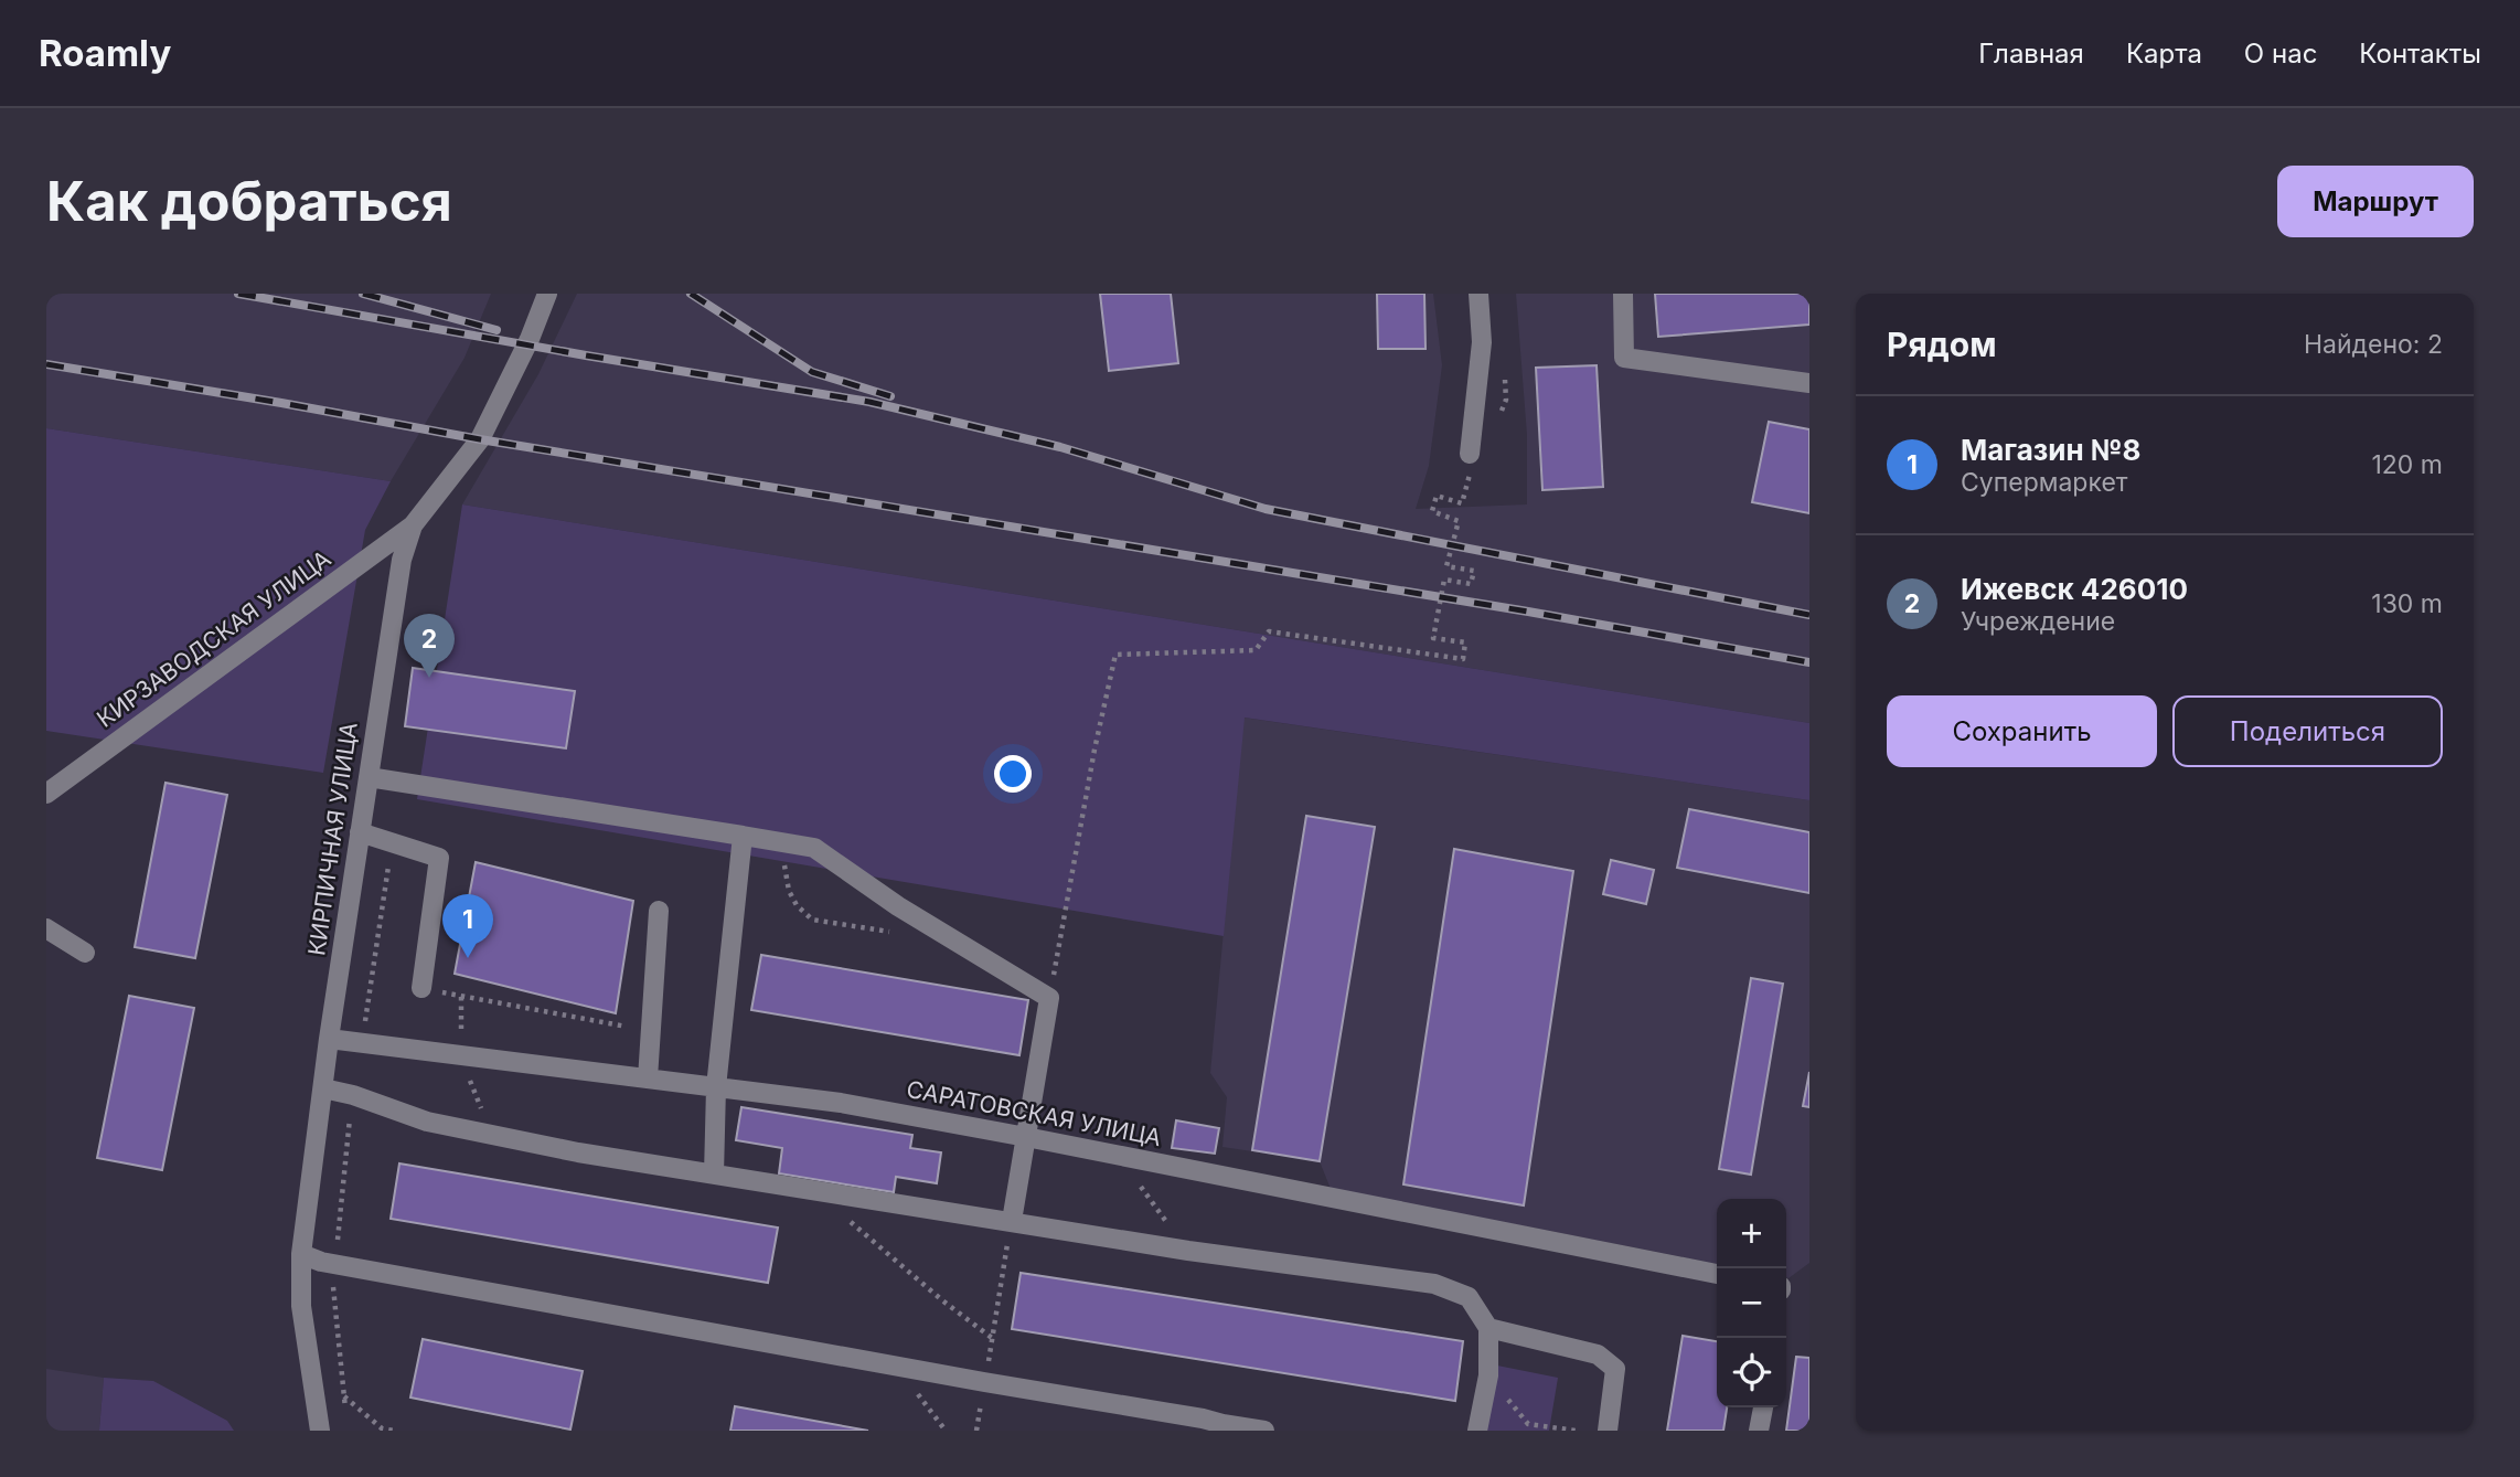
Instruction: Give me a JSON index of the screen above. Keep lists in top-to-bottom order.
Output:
{
  "streets": {
    "street": ["КИРЗАВОДСКАЯ УЛИЦА", "КИРПИЧНАЯ УЛИЦА", "САРАТОВСКАЯ УЛИЦА"]
  },
  "crossings": [
    ["КИРЗАВОДСКАЯ УЛИЦА", "КИРПИЧНАЯ УЛИЦА"],
    ["КИРПИЧНАЯ УЛИЦА", "САРАТОВСКАЯ УЛИЦА"]
  ],
  "page": {
    "header": "Roamly",
    "nav": [
      "Главная",
      "Карта",
      "О нас",
      "Контакты"
    ],
    "buttons": [
      "Маршрут",
      ["Сохранить", "Поделиться"]
    ],
    "title": "Как добраться",
    "heading": ["Рядом", "Найдено: 2"],
    "list": [
      {
        "mark": "1",
        "name": "Магазин №8",
        "note": "Супермаркет",
        "value": "120 m"
      },
      {
        "mark": "2",
        "name": "Ижевск 426010",
        "note": "Учреждение",
        "value": "130 m"
      }
    ],
    "pins": ["2", "1"],
    "map_buttons": ["+", "−"]
  }
}
